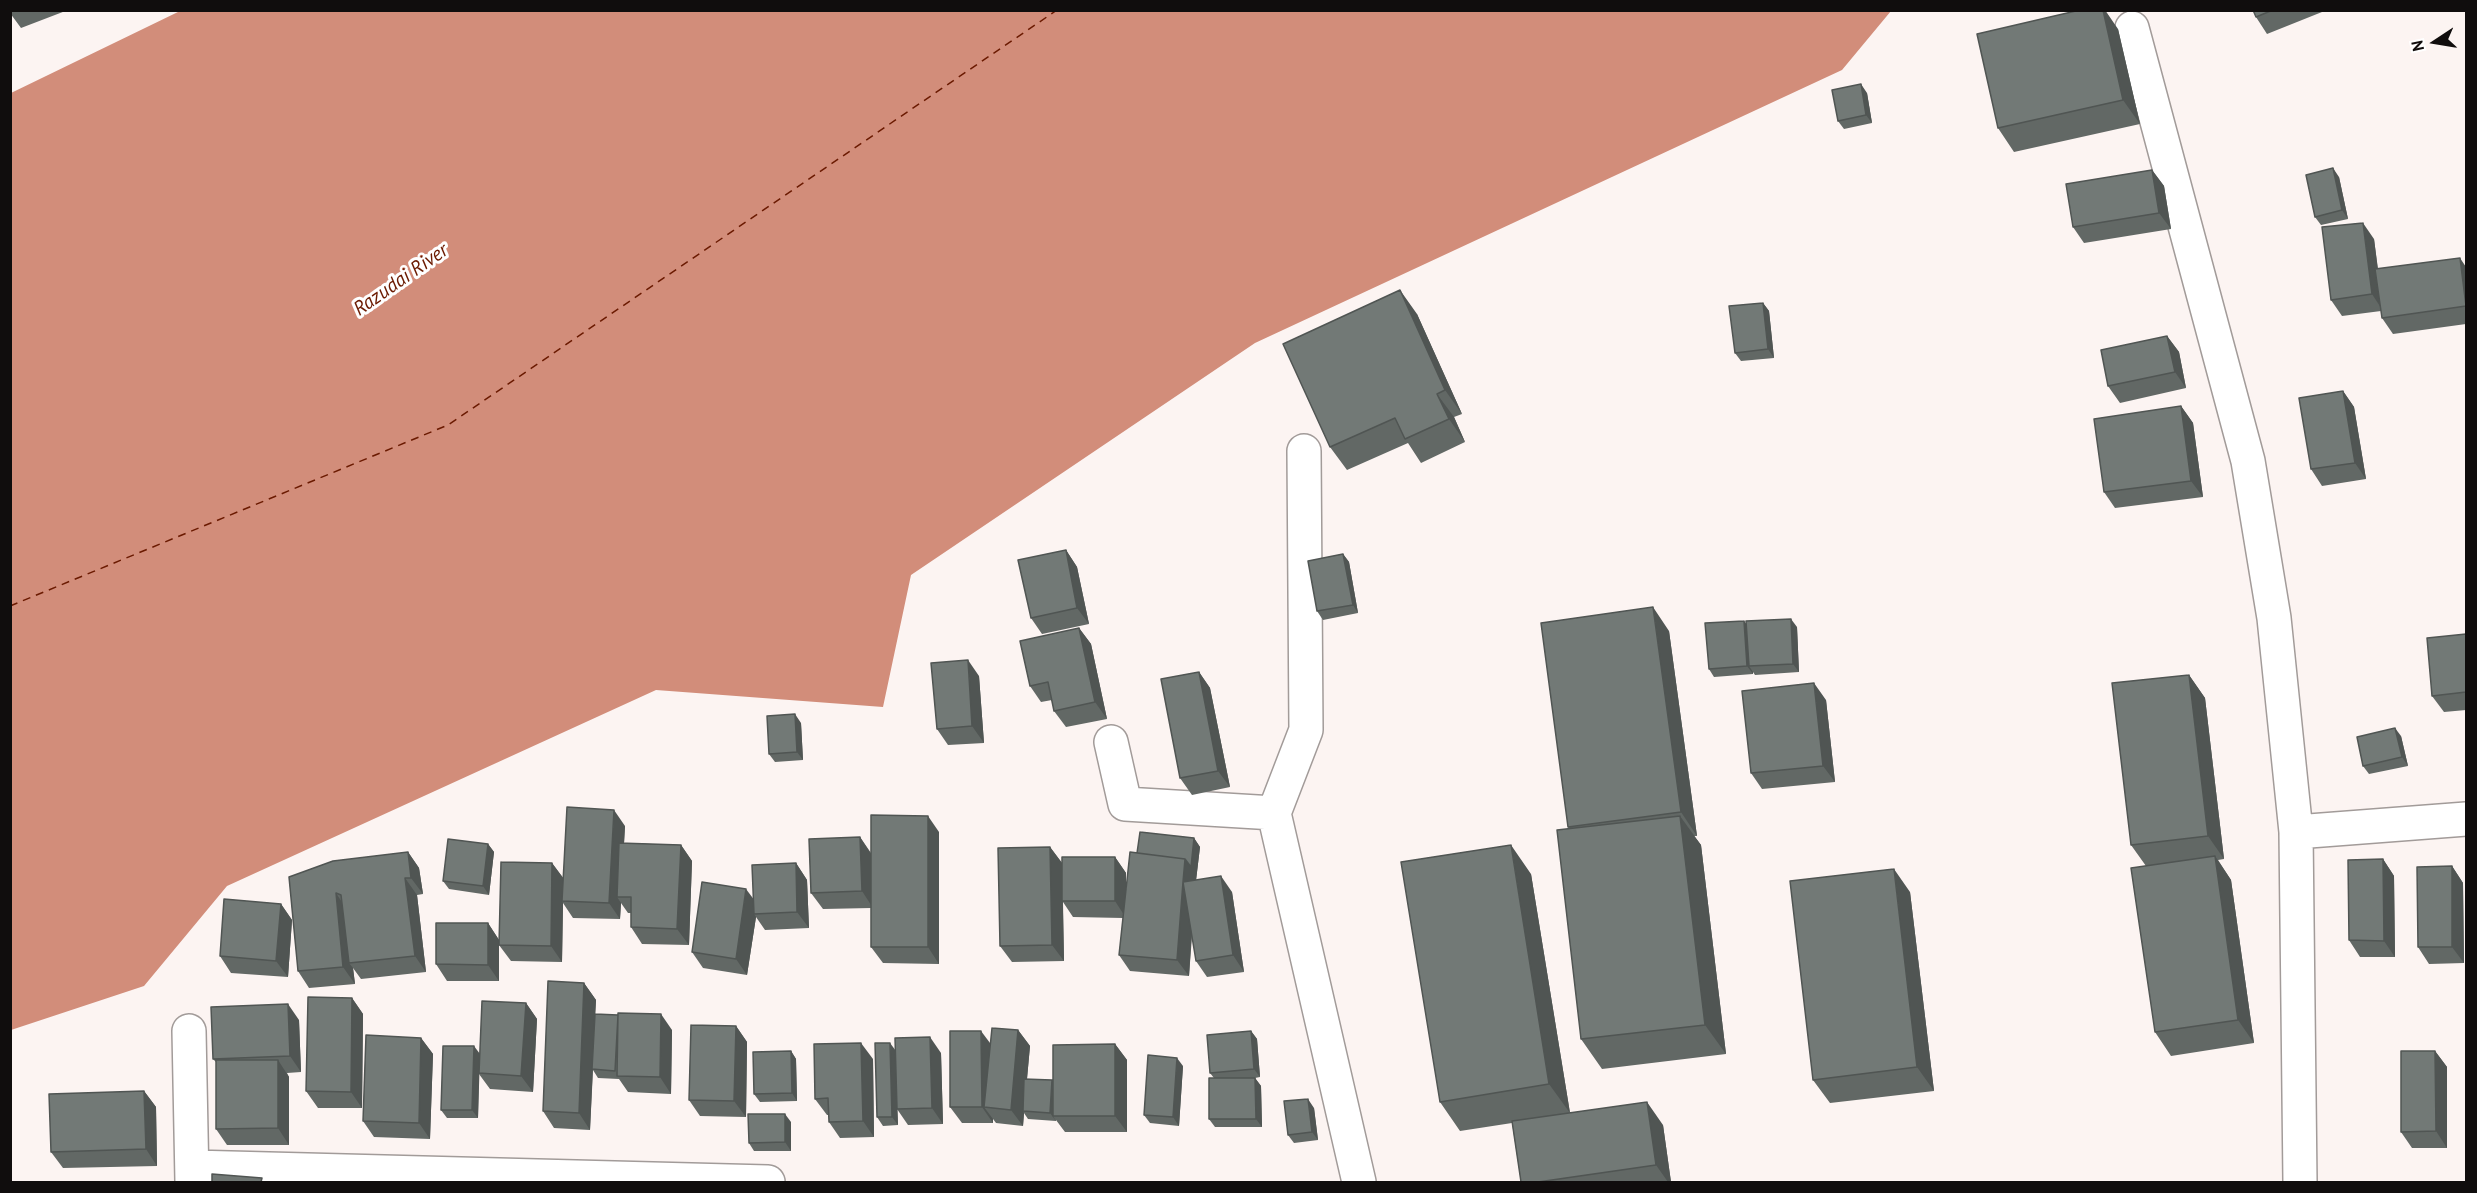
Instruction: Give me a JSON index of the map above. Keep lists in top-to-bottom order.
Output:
{
  "water": ["Razudai River"],
  "north": "left"
}
